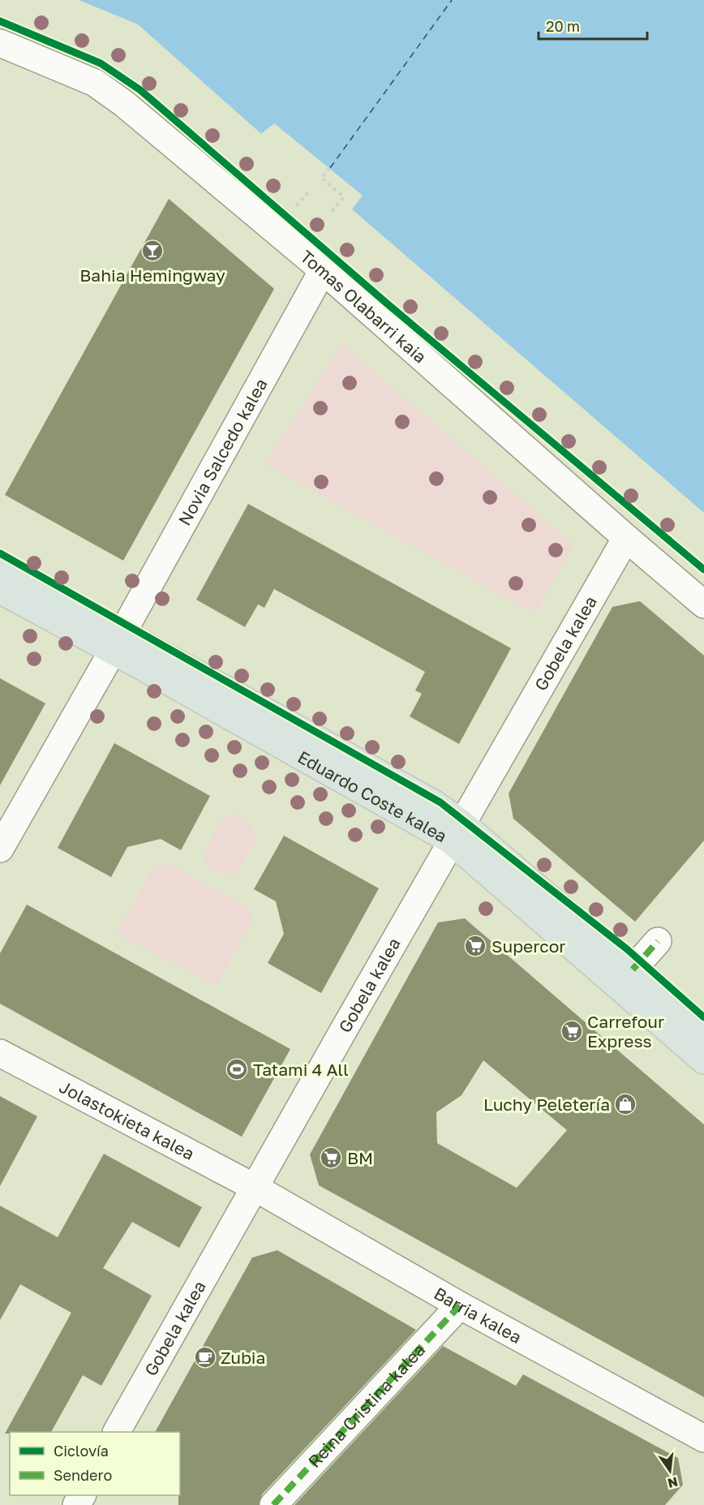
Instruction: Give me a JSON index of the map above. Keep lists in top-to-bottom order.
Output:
{
  "streets": {
    "main road": ["Eduardo Coste kalea"],
    "street": [
      "Tomas Olabarri kaia",
      "Novia Salcedo kalea",
      "Gobela kalea",
      "Jolastokieta kalea",
      "Barria kalea",
      "Reina Cristina kalea"
    ]
  },
  "crossings": [
    ["Tomas Olabarri kaia", "Novia Salcedo kalea"],
    ["Tomas Olabarri kaia", "Gobela kalea"],
    ["Novia Salcedo kalea", "Eduardo Coste kalea"],
    ["Gobela kalea", "Eduardo Coste kalea"],
    ["Gobela kalea", "Jolastokieta kalea"],
    ["Gobela kalea", "Barria kalea"],
    ["Jolastokieta kalea", "Barria kalea"],
    ["Barria kalea", "Reina Cristina kalea"]
  ],
  "places": {
    "bar": ["Bahia Hemingway"],
    "supermarket": ["Supercor", "Carrefour Express", "BM"],
    "sports": ["Tatami 4 All"],
    "shop": ["Luchy Peletería"],
    "cafe": ["Zubia"]
  },
  "legend": ["Ciclovía", "Sendero"],
  "scale_bar": "20 m",
  "north": "bottom"
}
